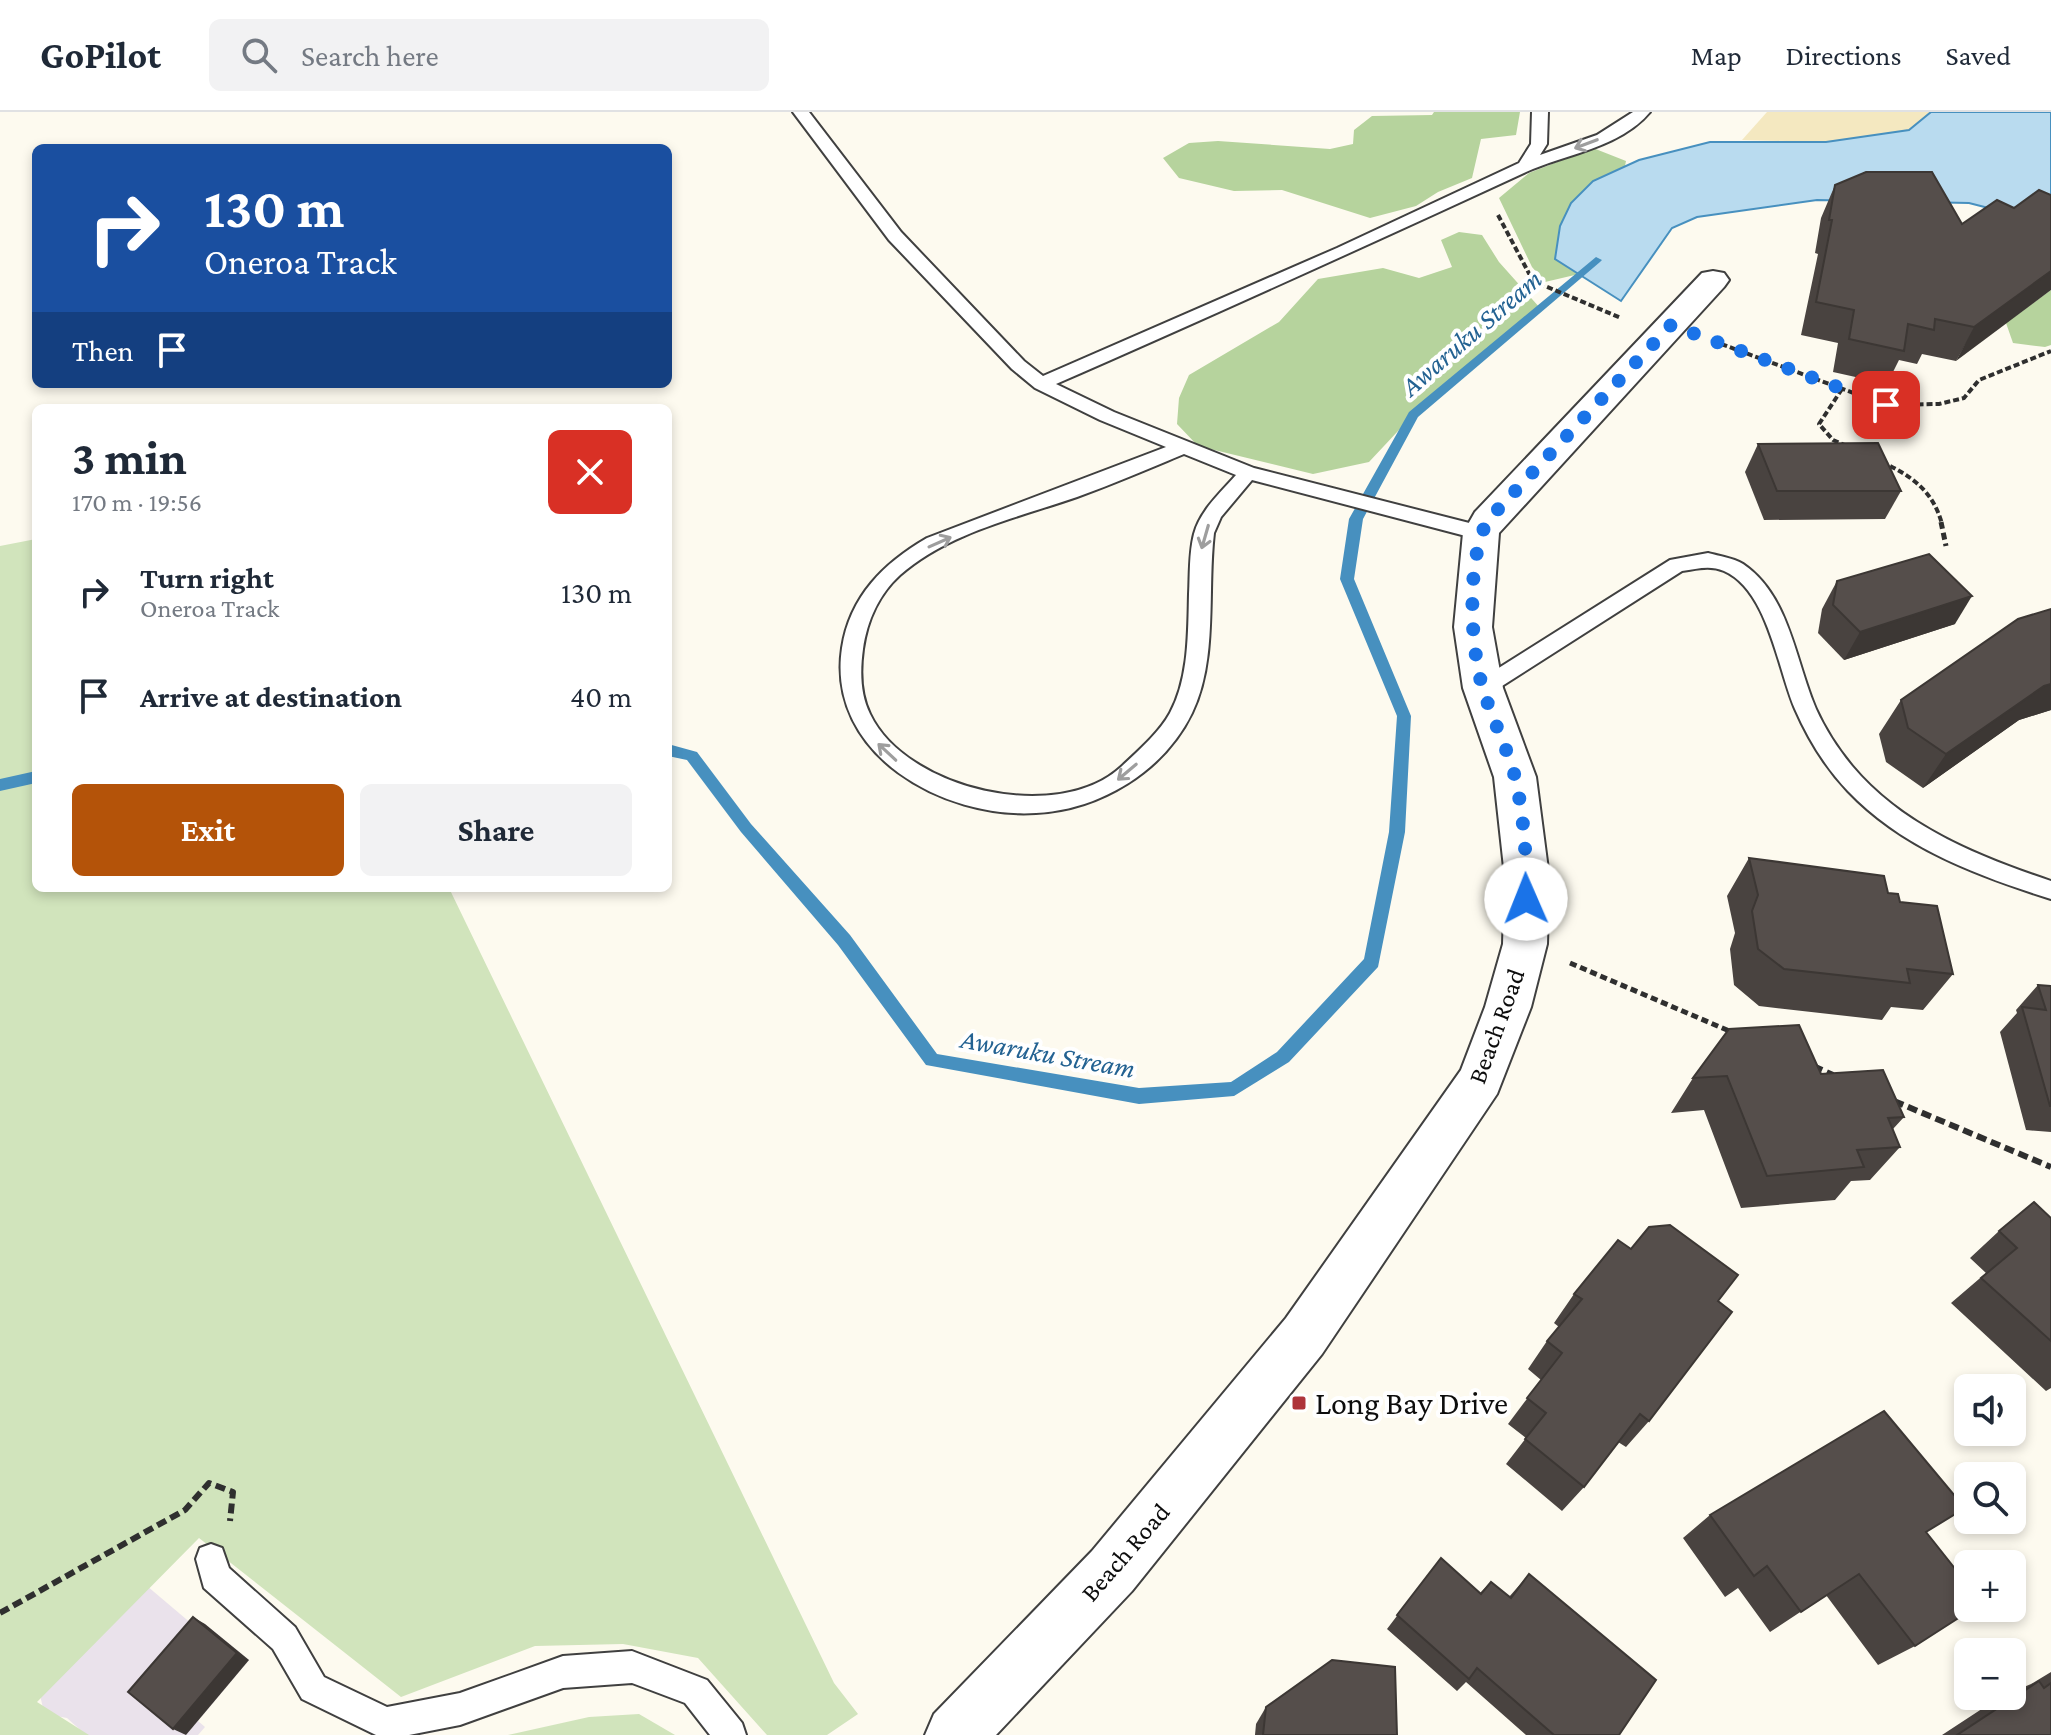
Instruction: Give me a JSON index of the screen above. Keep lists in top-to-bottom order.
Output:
{
  "streets": {
    "street": ["Beach Road"]
  },
  "water": ["Awaruku Stream"],
  "places": {
    "transit": ["Long Bay Drive"]
  },
  "page": {
    "header": "GoPilot",
    "search": "Search here",
    "nav": ["Map", "Directions", "Saved"],
    "turn": ["130 m", "Oneroa Track"],
    "then": "Then",
    "heading": ["3 min", "170 m · 19:56"],
    "list": [
      {
        "name": "Turn right",
        "note": "Oneroa Track",
        "value": "130 m"
      },
      {
        "name": "Arrive at destination",
        "value": "40 m"
      }
    ],
    "buttons": ["Exit", "Share"],
    "map_buttons": ["+", "−"]
  }
}
